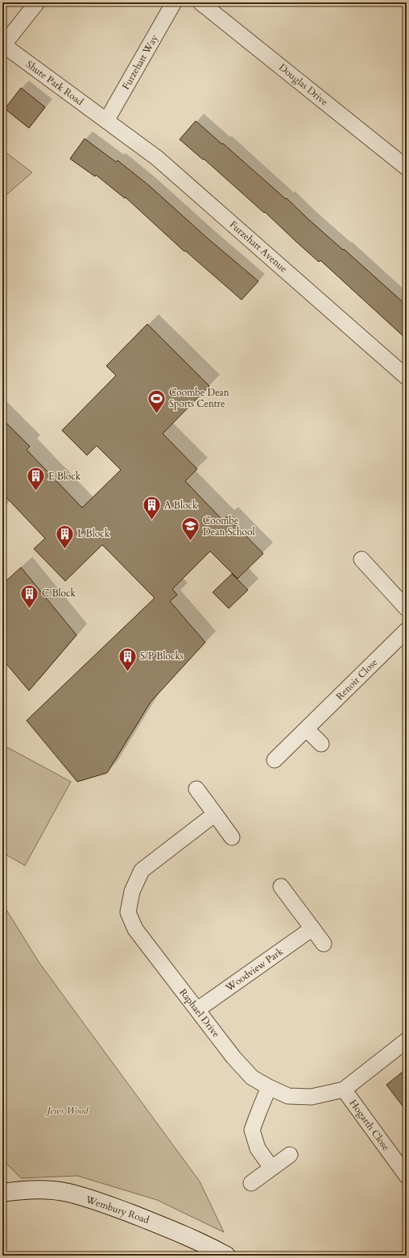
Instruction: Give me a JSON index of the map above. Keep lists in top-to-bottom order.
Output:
{
  "streets": {
    "street": [
      "Furzehatt Way",
      "Shute Park Road",
      "Douglas Drive",
      "Furzehatt Avenue",
      "Renoir Close",
      "Woodview Park",
      "Raphael Drive",
      "Hogarth Close",
      "Wembury Road"
    ]
  },
  "crossings": [
    ["Furzehatt Way", "Shute Park Road"],
    ["Furzehatt Way", "Furzehatt Avenue"],
    ["Shute Park Road", "Furzehatt Avenue"],
    ["Woodview Park", "Raphael Drive"],
    ["Raphael Drive", "Hogarth Close"]
  ],
  "parks": ["Jews Wood"],
  "places": {
    "sports": ["Coombe Dean Sports Centre"],
    "building": [
      "E Block",
      "A Block",
      "L Block",
      "C Block",
      "S/P Blocks"
    ],
    "school or university": ["Coombe Dean School"]
  }
}
